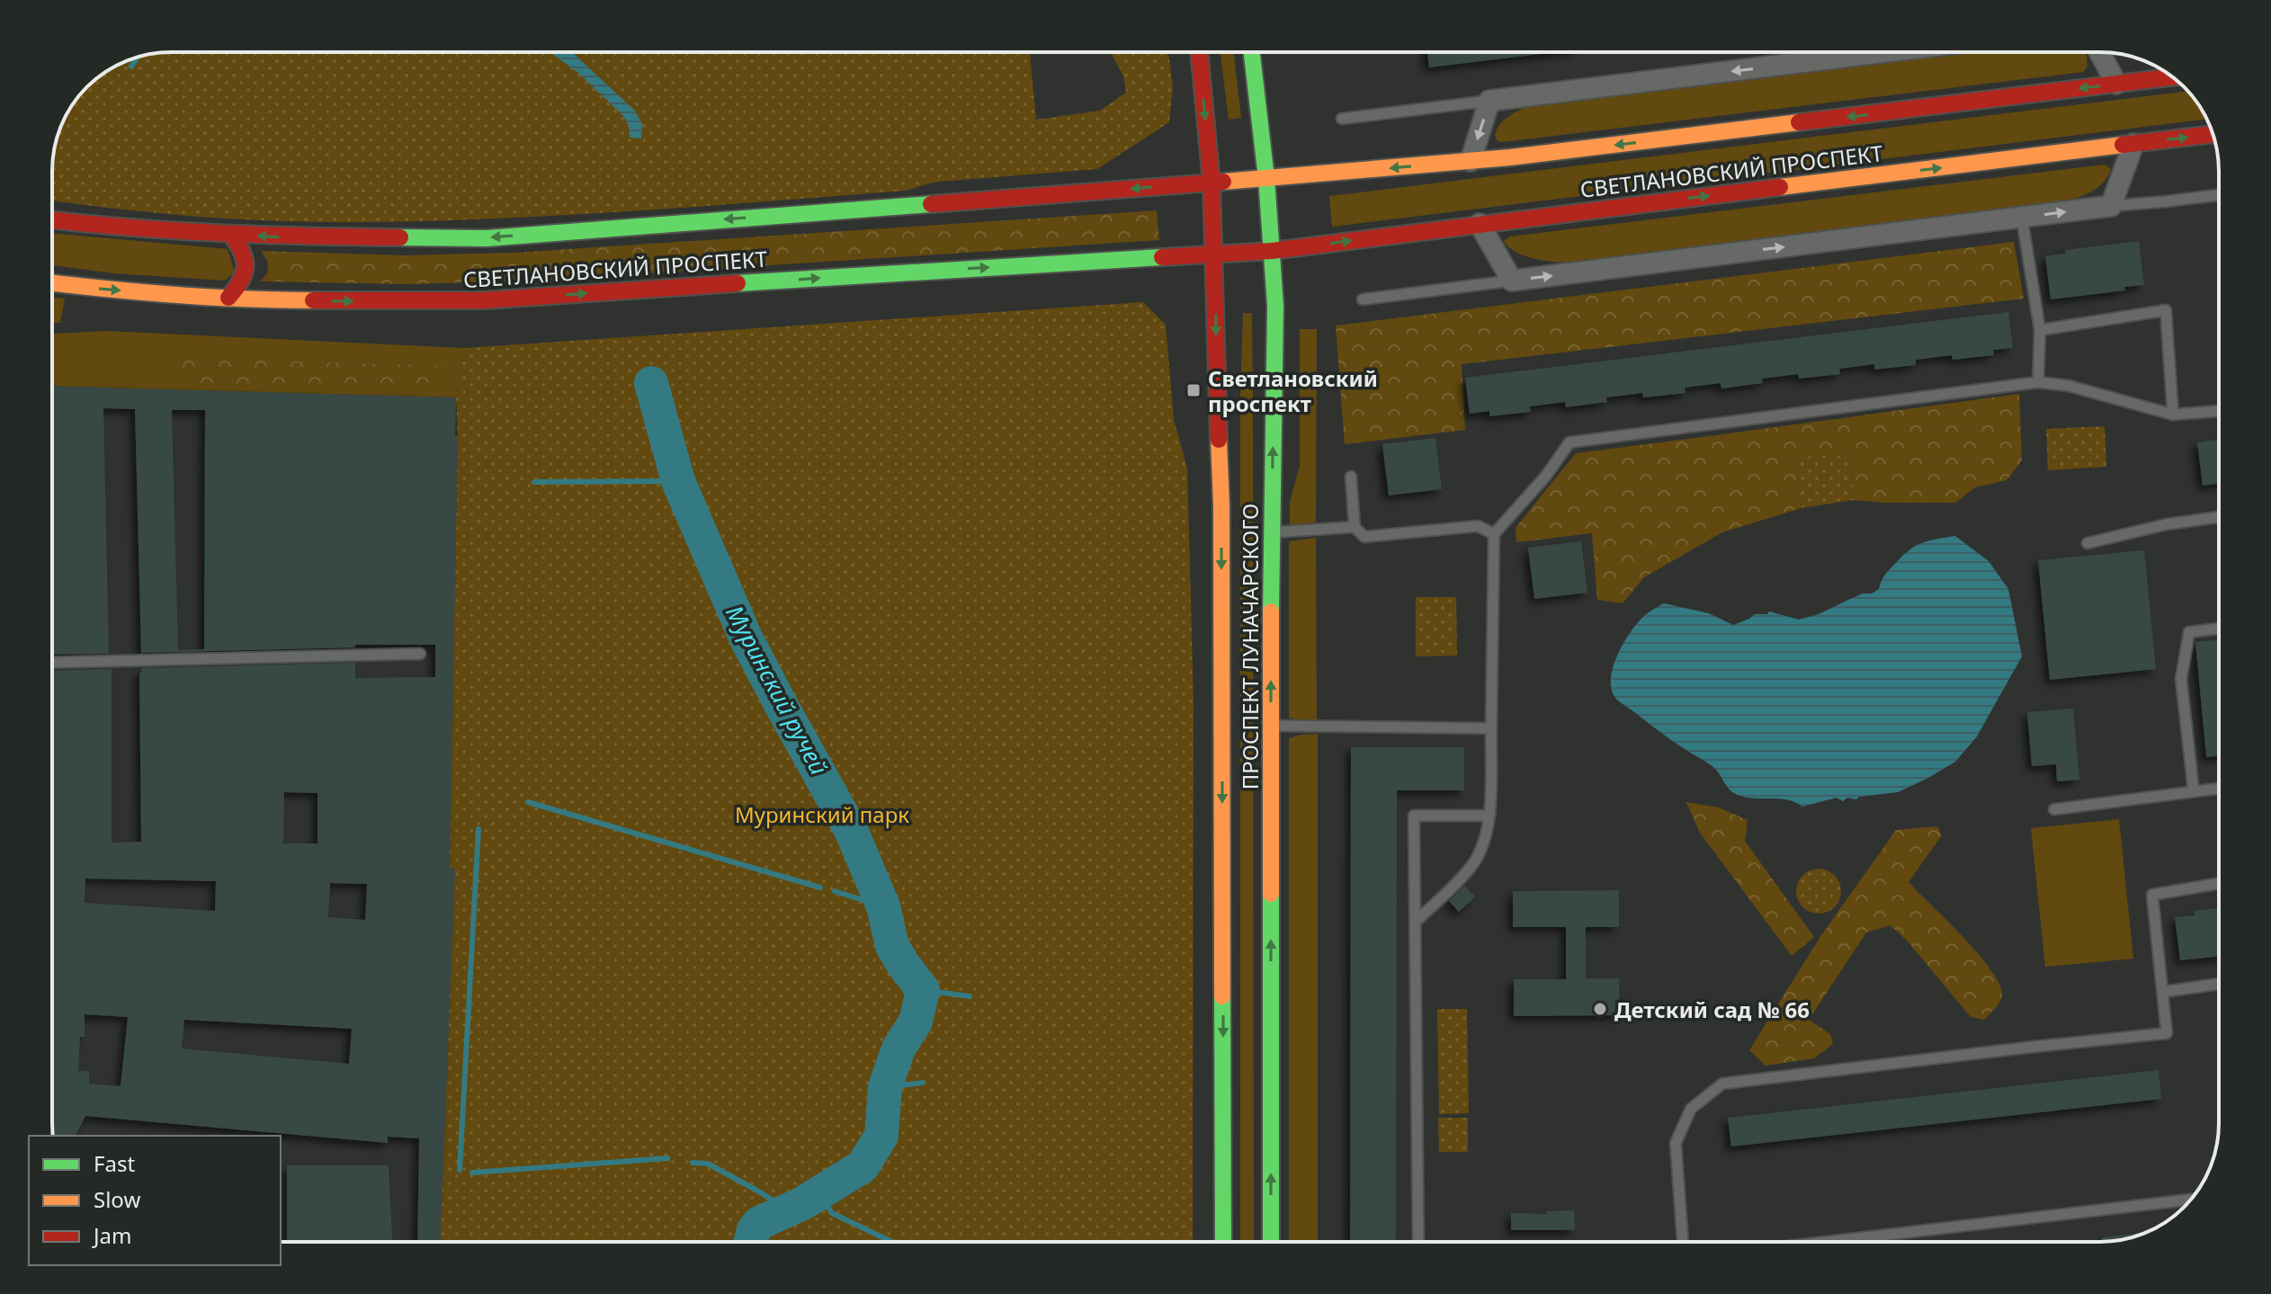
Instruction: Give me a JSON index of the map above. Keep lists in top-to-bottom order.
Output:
{
  "streets": {
    "main road": ["СВЕТЛАНОВСКИЙ ПРОСПЕКТ", "ПРОСПЕКТ ЛУНАЧАРСКОГО"]
  },
  "crossings": [
    ["СВЕТЛАНОВСКИЙ ПРОСПЕКТ", "ПРОСПЕКТ ЛУНАЧАРСКОГО"]
  ],
  "water": ["Муринский ручей"],
  "parks": ["Муринский парк"],
  "places": {
    "transit": ["Светлановский проспект"],
    "other": ["Детский сад № 66"]
  },
  "legend": ["Fast", "Slow", "Jam"]
}
